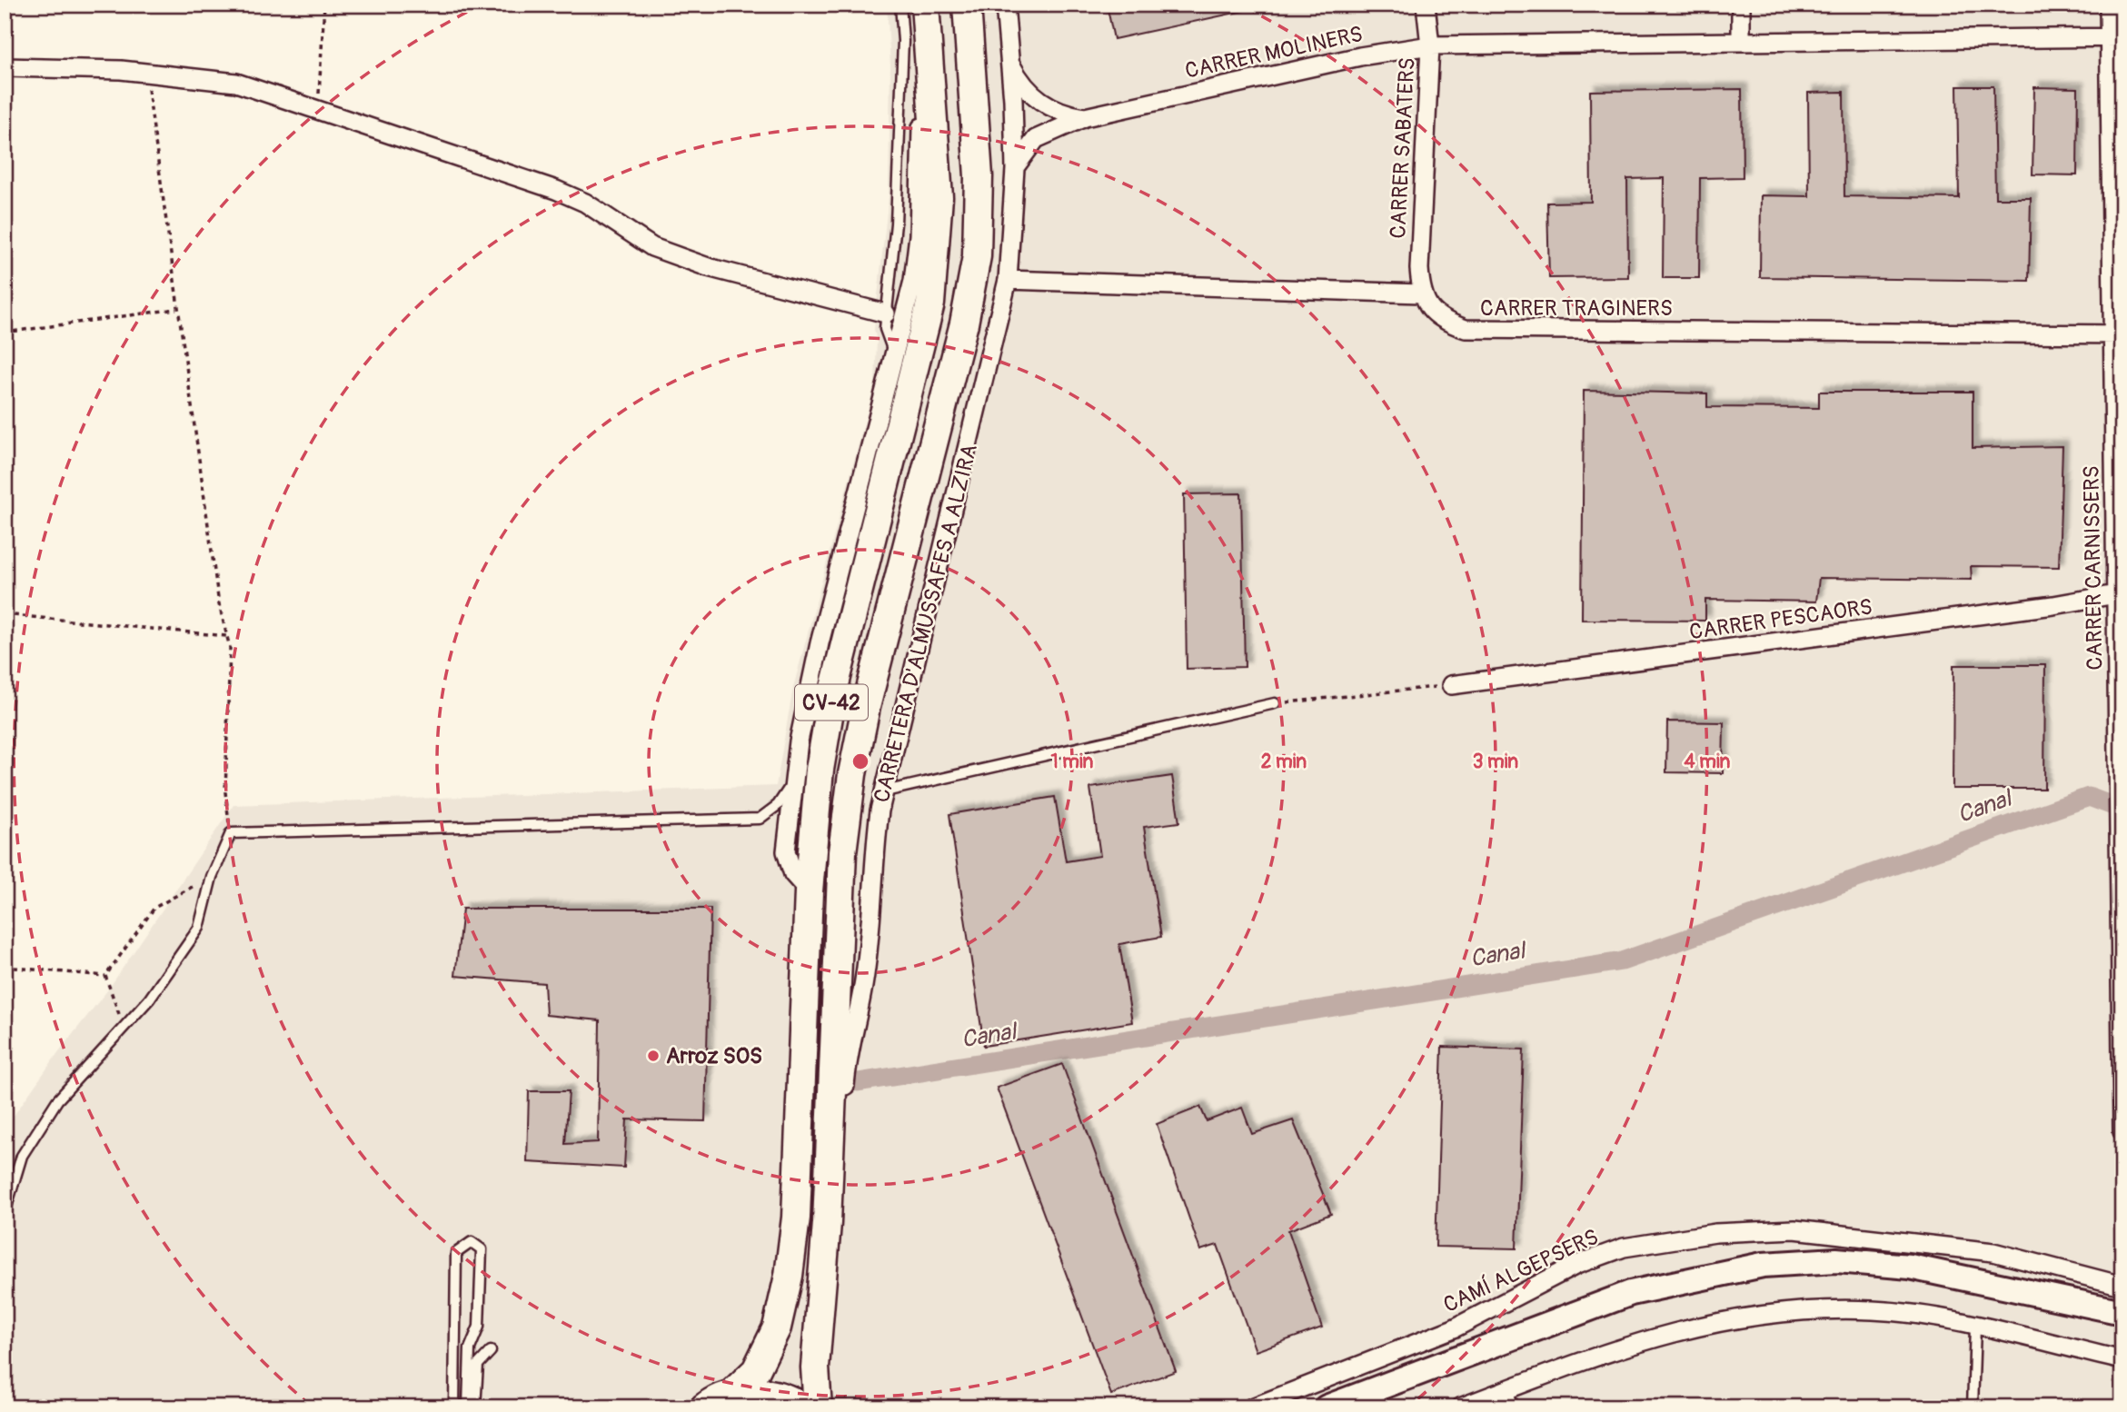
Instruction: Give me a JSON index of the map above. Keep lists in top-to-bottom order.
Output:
{
  "streets": {
    "main road": ["CARRETERA D'ALMUSSAFES A ALZIRA", "CV-42"],
    "street": [
      "CARRER MOLINERS",
      "CARRER SABATERS",
      "CARRER TRAGINERS",
      "CARRER CARNISSERS",
      "CARRER PESCAORS",
      "CAMÍ ALGEPSERS"
    ]
  },
  "crossings": [
    ["CARRER MOLINERS", "CARRER SABATERS"],
    ["CARRER MOLINERS", "CARRER CARNISSERS"],
    ["CARRER MOLINERS", "CARRETERA D'ALMUSSAFES A ALZIRA"],
    ["CARRER SABATERS", "CARRER TRAGINERS"],
    ["CARRER TRAGINERS", "CARRER CARNISSERS"],
    ["CARRER CARNISSERS", "CARRER PESCAORS"]
  ],
  "water": ["Canal"],
  "places": ["Arroz SOS"],
  "rings": [
    "1 min",
    "2 min",
    "3 min",
    "4 min"
  ]
}
